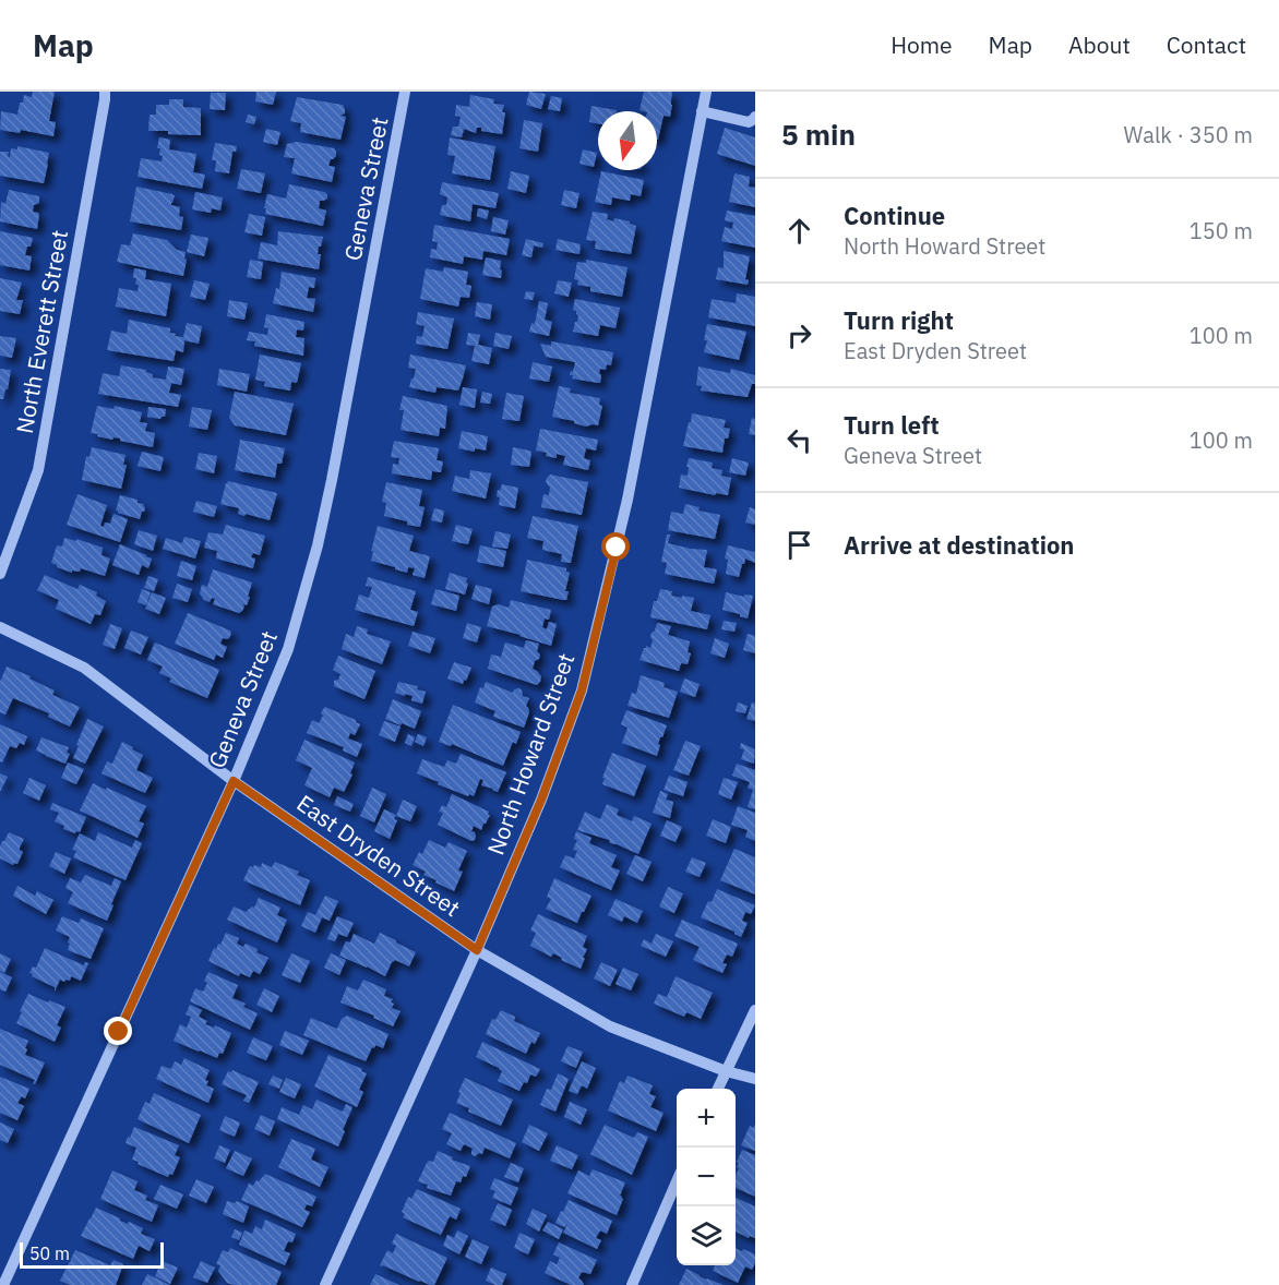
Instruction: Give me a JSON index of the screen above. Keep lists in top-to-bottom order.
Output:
{
  "streets": {
    "street": [
      "Geneva Street",
      "North Everett Street",
      "North Howard Street",
      "East Dryden Street"
    ]
  },
  "crossings": [
    ["Geneva Street", "East Dryden Street"],
    ["North Howard Street", "East Dryden Street"]
  ],
  "scale_bar": "50 m",
  "north": "bottom",
  "page": {
    "header": "Map",
    "nav": [
      "Home",
      "Map",
      "About",
      "Contact"
    ],
    "heading": ["5 min", "Walk · 350 m"],
    "list": [
      ["Continue", "North Howard Street", "150 m"],
      ["Turn right", "East Dryden Street", "100 m"],
      ["Turn left", "Geneva Street", "100 m"],
      "Arrive at destination"
    ],
    "map_buttons": ["+", "−"],
    "scale": "50 m"
  }
}
